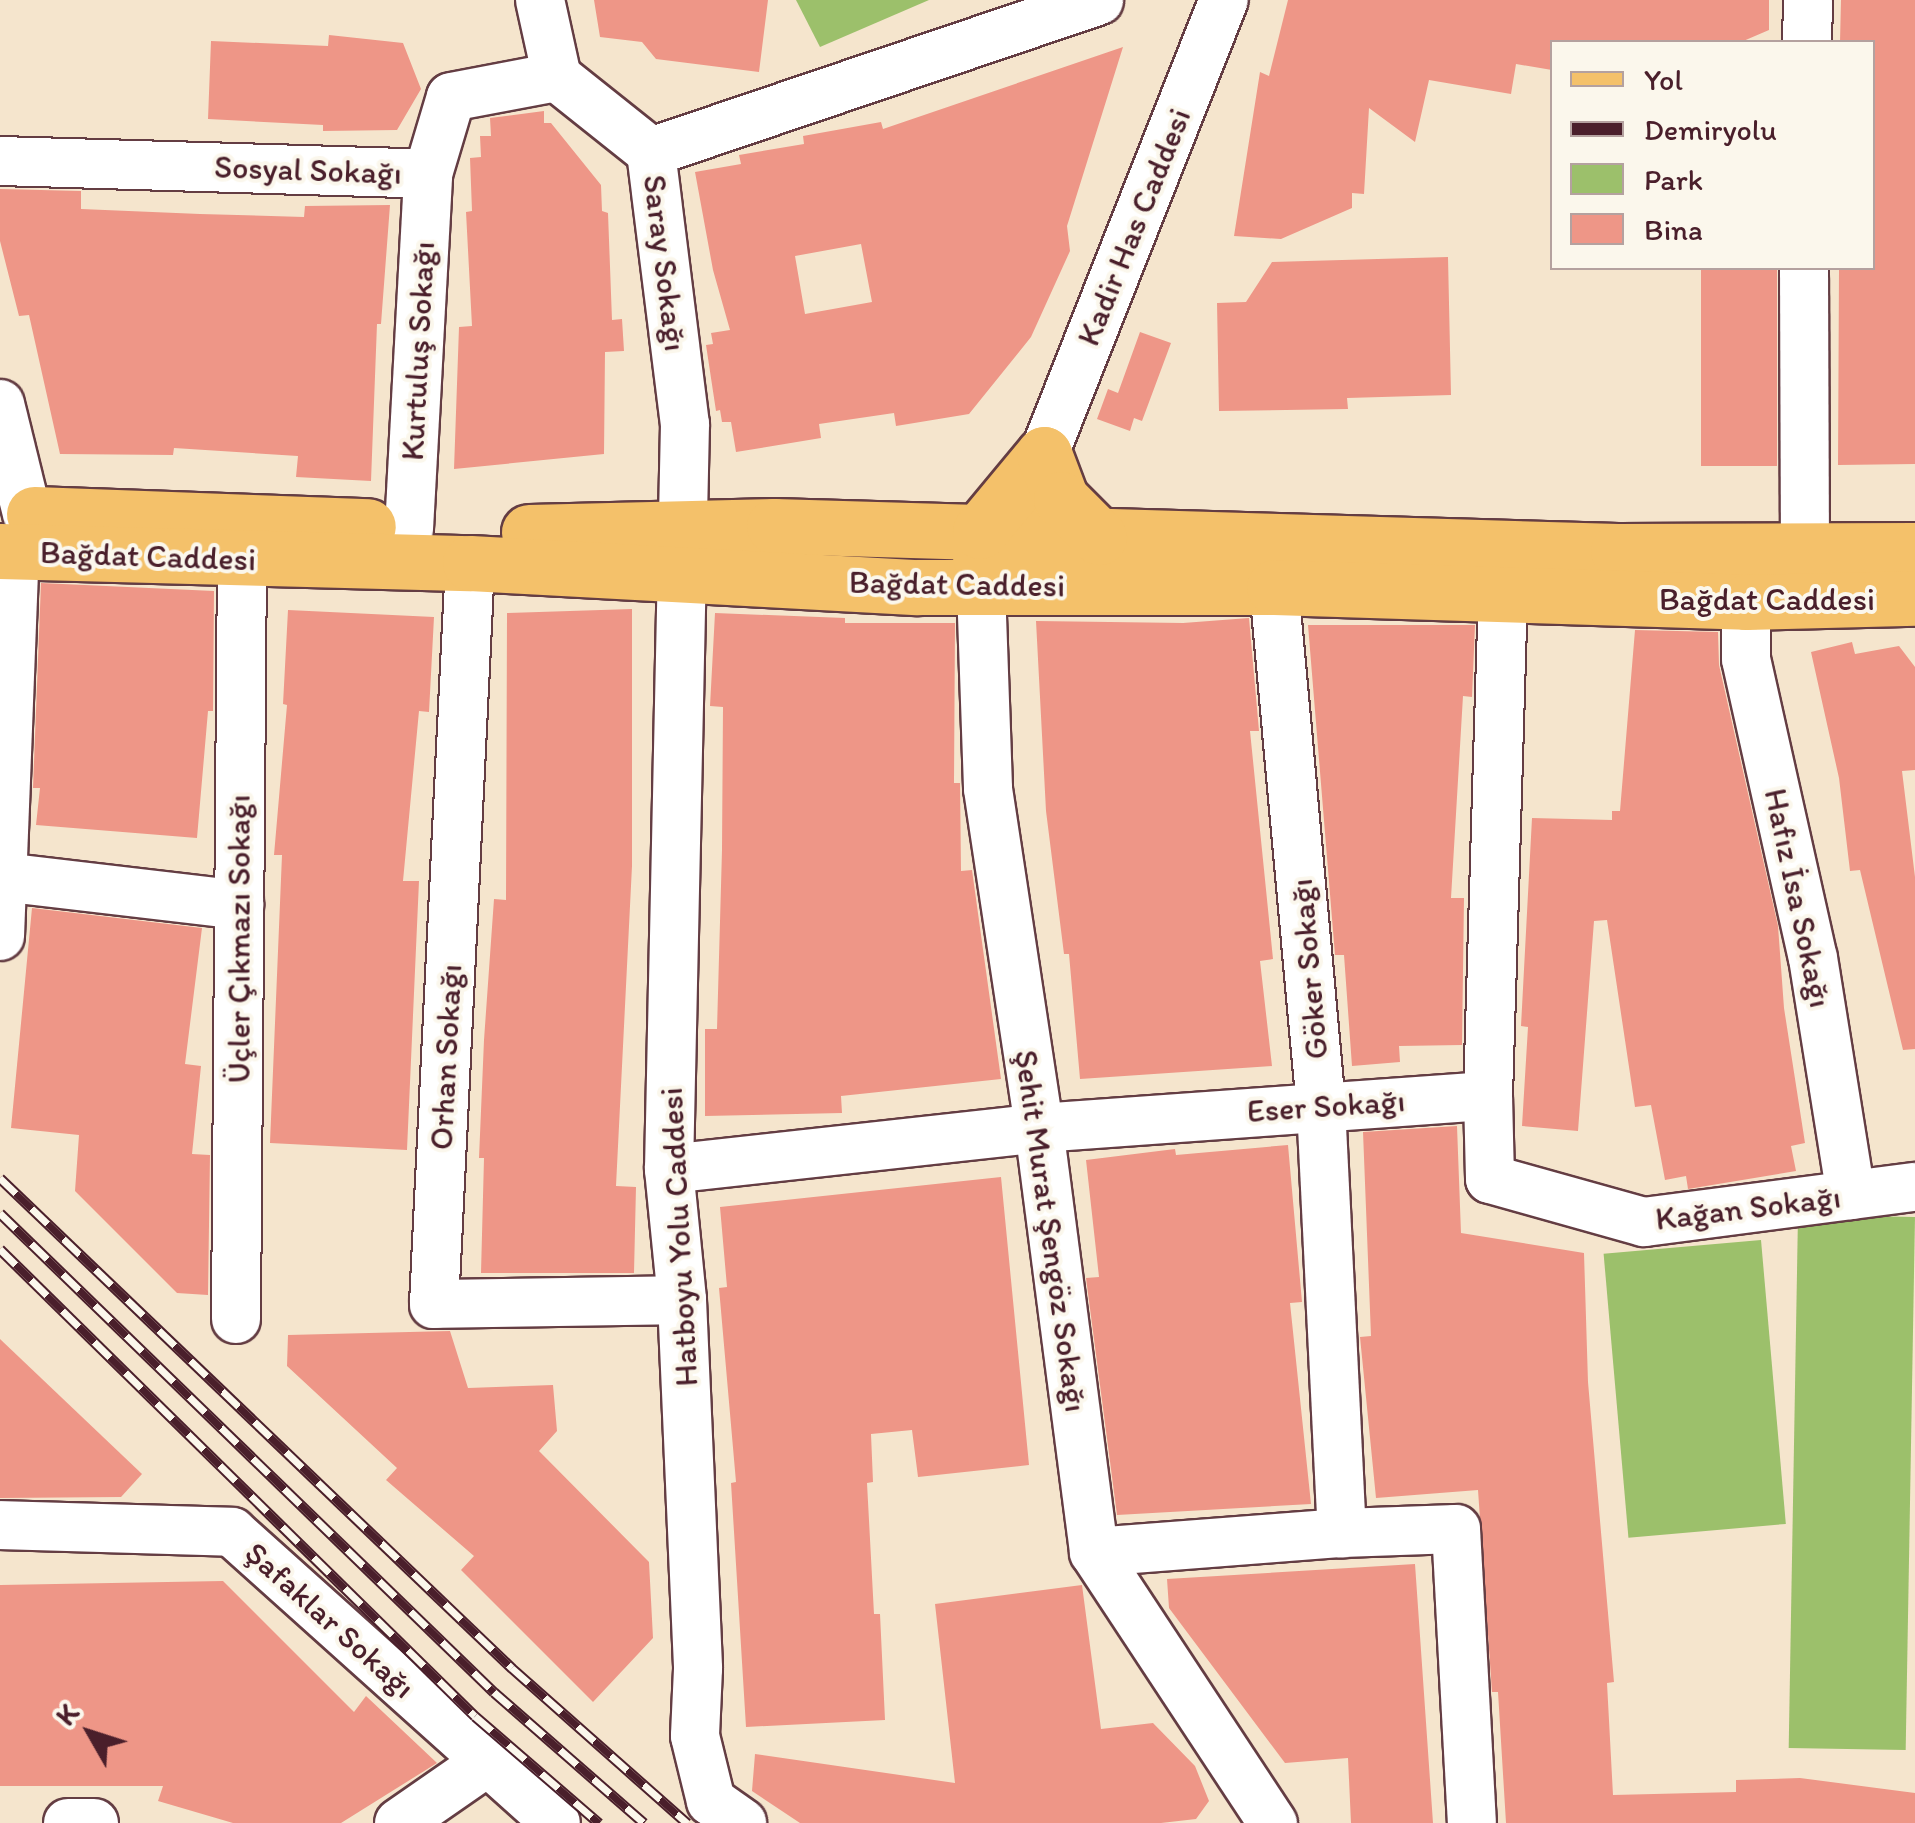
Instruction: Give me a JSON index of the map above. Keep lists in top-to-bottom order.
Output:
{
  "streets": {
    "main road": ["Bağdat Caddesi"],
    "street": [
      "Sosyal Sokağı",
      "Kadir Has Caddesi",
      "Saray Sokağı",
      "Kurtuluş Sokağı",
      "Hafız İsa Sokağı",
      "Üçler Çıkmazı Sokağı",
      "Göker Sokağı",
      "Orhan Sokağı",
      "Eser Sokağı",
      "Kağan Sokağı",
      "Şehit Murat Şengöz Sokağı",
      "Hatboyu Yolu Caddesi",
      "Şafaklar Sokağı"
    ]
  },
  "crossings": [
    ["Sosyal Sokağı", "Saray Sokağı"],
    ["Sosyal Sokağı", "Kurtuluş Sokağı"],
    ["Saray Sokağı", "Bağdat Caddesi"],
    ["Saray Sokağı", "Hatboyu Yolu Caddesi"],
    ["Kurtuluş Sokağı", "Bağdat Caddesi"],
    ["Bağdat Caddesi", "Hafız İsa Sokağı"],
    ["Bağdat Caddesi", "Üçler Çıkmazı Sokağı"],
    ["Bağdat Caddesi", "Göker Sokağı"],
    ["Bağdat Caddesi", "Orhan Sokağı"],
    ["Bağdat Caddesi", "Şehit Murat Şengöz Sokağı"],
    ["Bağdat Caddesi", "Hatboyu Yolu Caddesi"],
    ["Hafız İsa Sokağı", "Kağan Sokağı"],
    ["Göker Sokağı", "Eser Sokağı"],
    ["Orhan Sokağı", "Hatboyu Yolu Caddesi"],
    ["Eser Sokağı", "Kağan Sokağı"],
    ["Eser Sokağı", "Şehit Murat Şengöz Sokağı"],
    ["Eser Sokağı", "Hatboyu Yolu Caddesi"]
  ],
  "legend": [
    "Yol",
    "Demiryolu",
    "Park",
    "Bina"
  ],
  "north": "top left"
}
